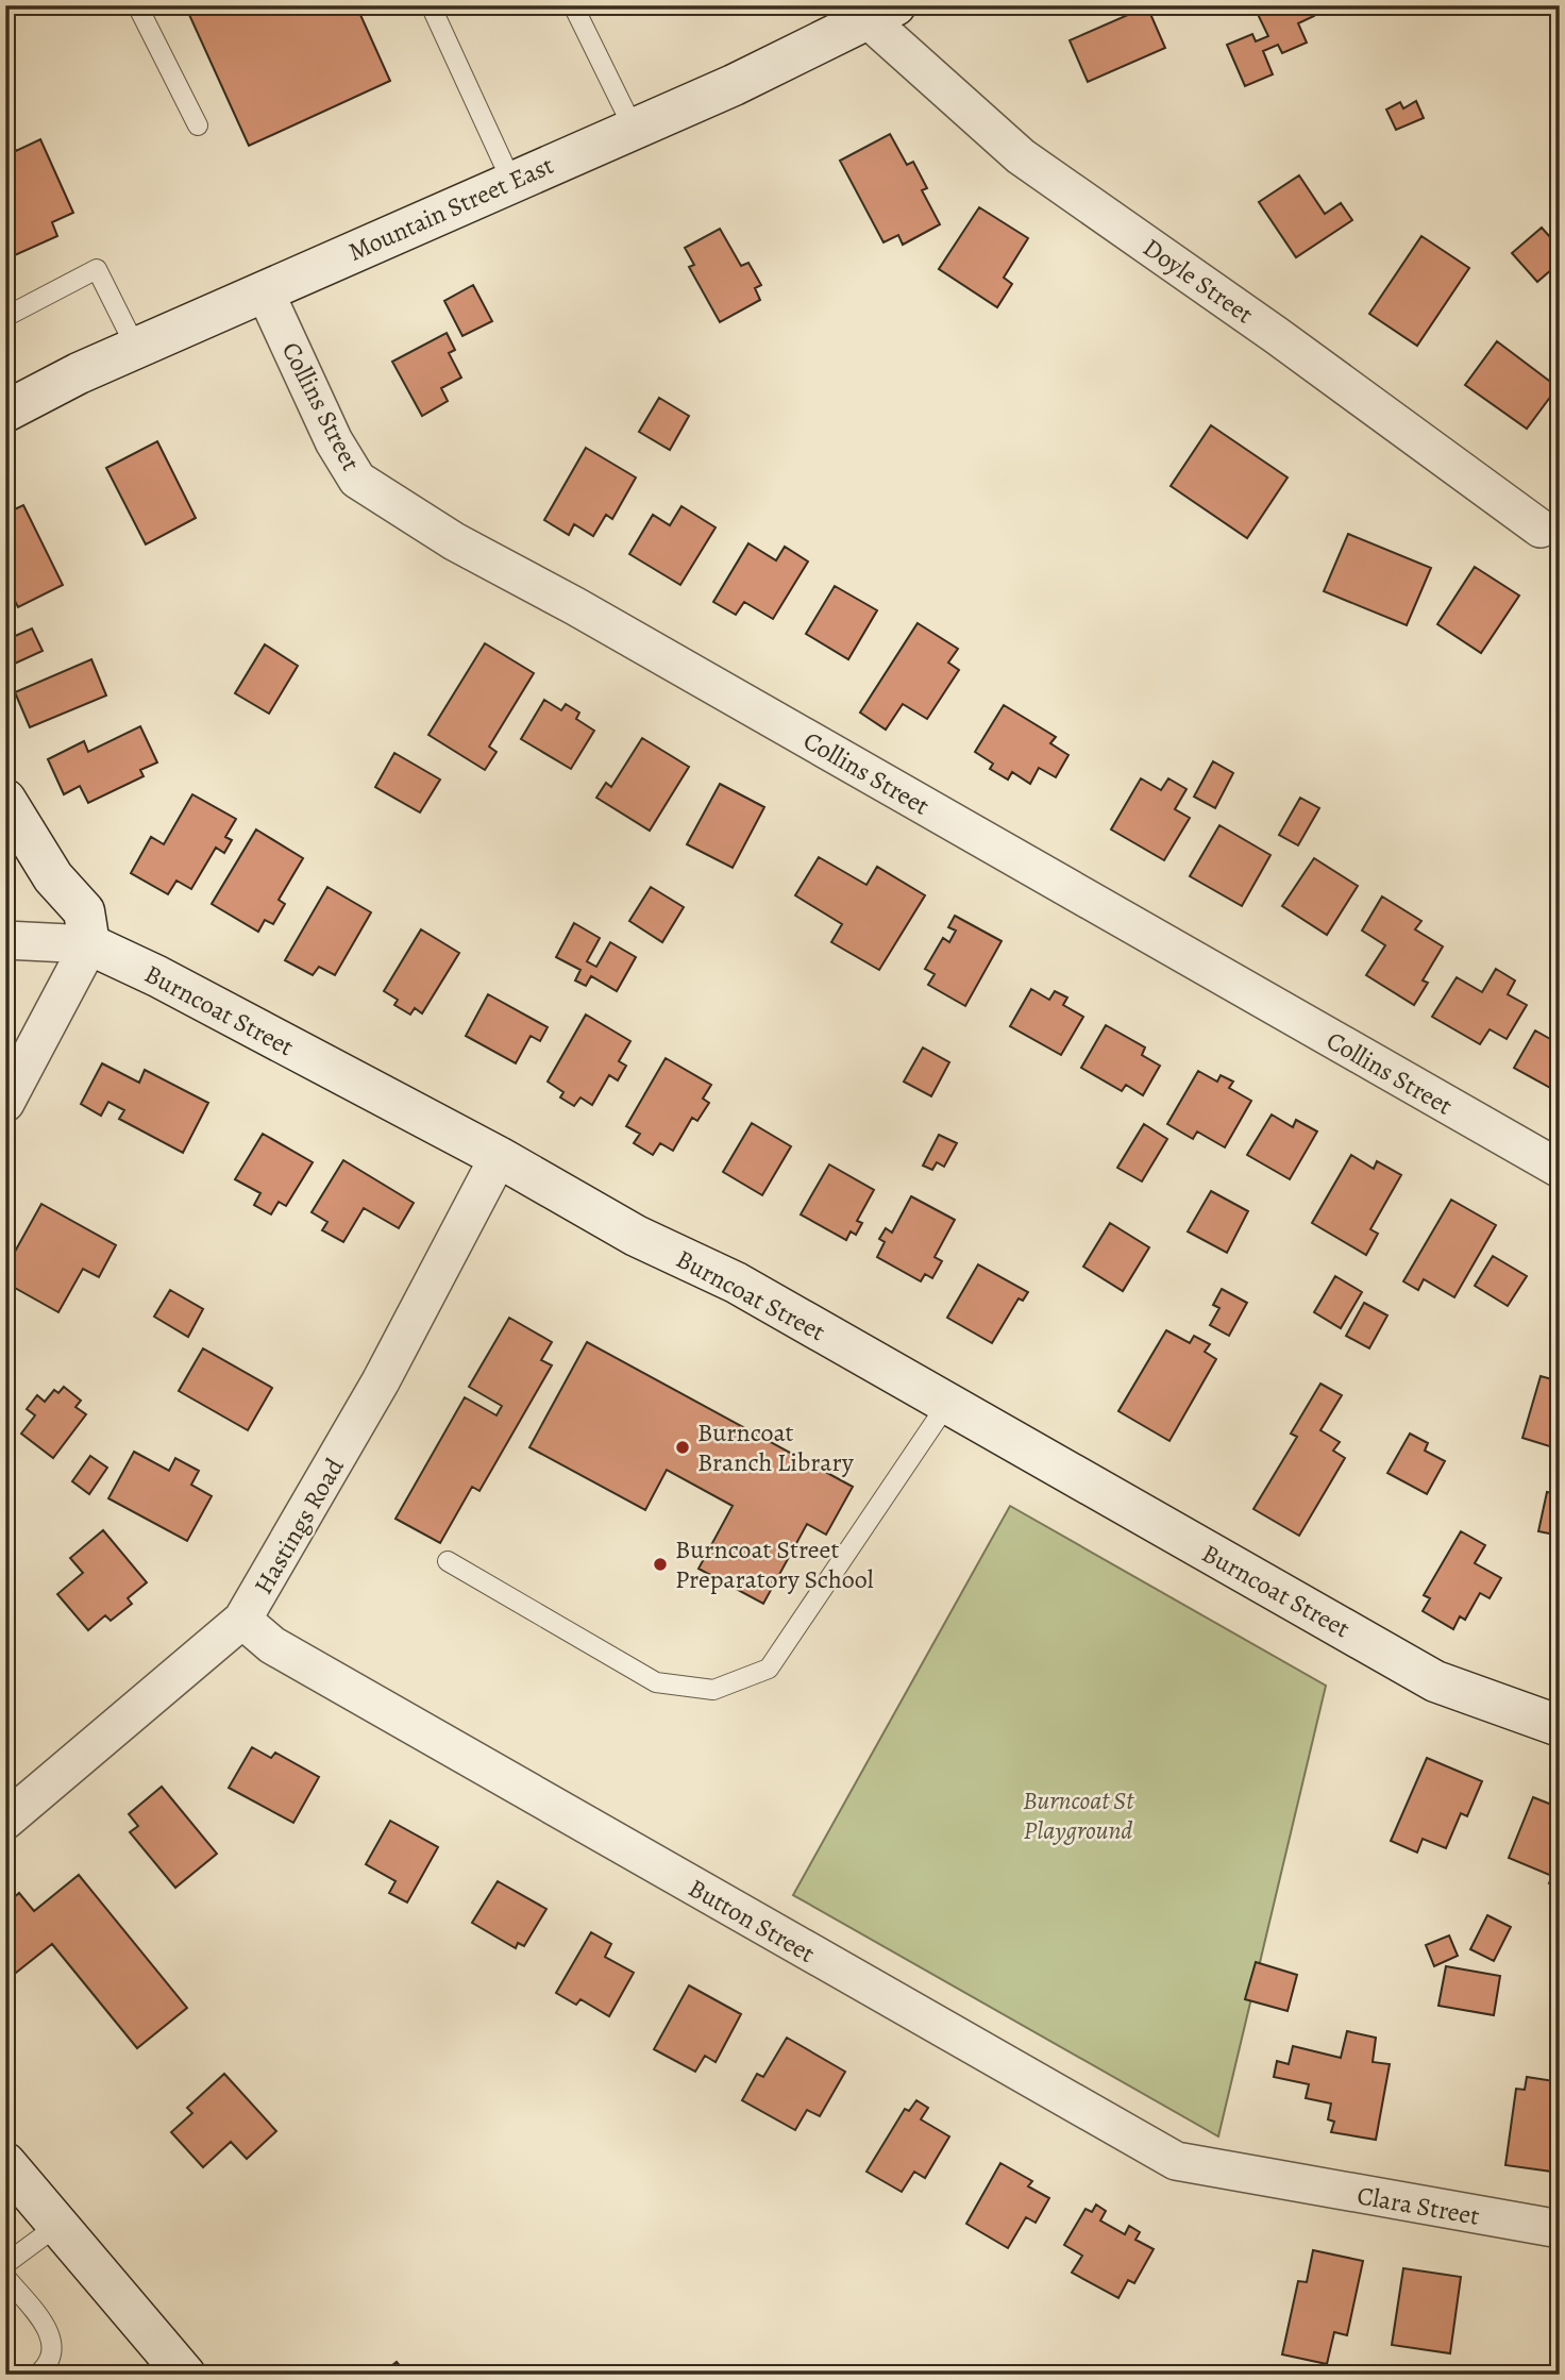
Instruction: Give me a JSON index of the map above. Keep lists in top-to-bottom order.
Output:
{
  "streets": {
    "main road": ["Mountain Street East", "Burncoat Street"],
    "street": [
      "Doyle Street",
      "Collins Street",
      "Hastings Road",
      "Button Street",
      "Clara Street"
    ]
  },
  "crossings": [
    ["Mountain Street East", "Doyle Street"],
    ["Mountain Street East", "Collins Street"],
    ["Burncoat Street", "Hastings Road"],
    ["Hastings Road", "Button Street"],
    ["Button Street", "Clara Street"]
  ],
  "parks": ["Burncoat St Playground"],
  "places": ["Burncoat Branch Library", "Burncoat Street Preparatory School"]
}
